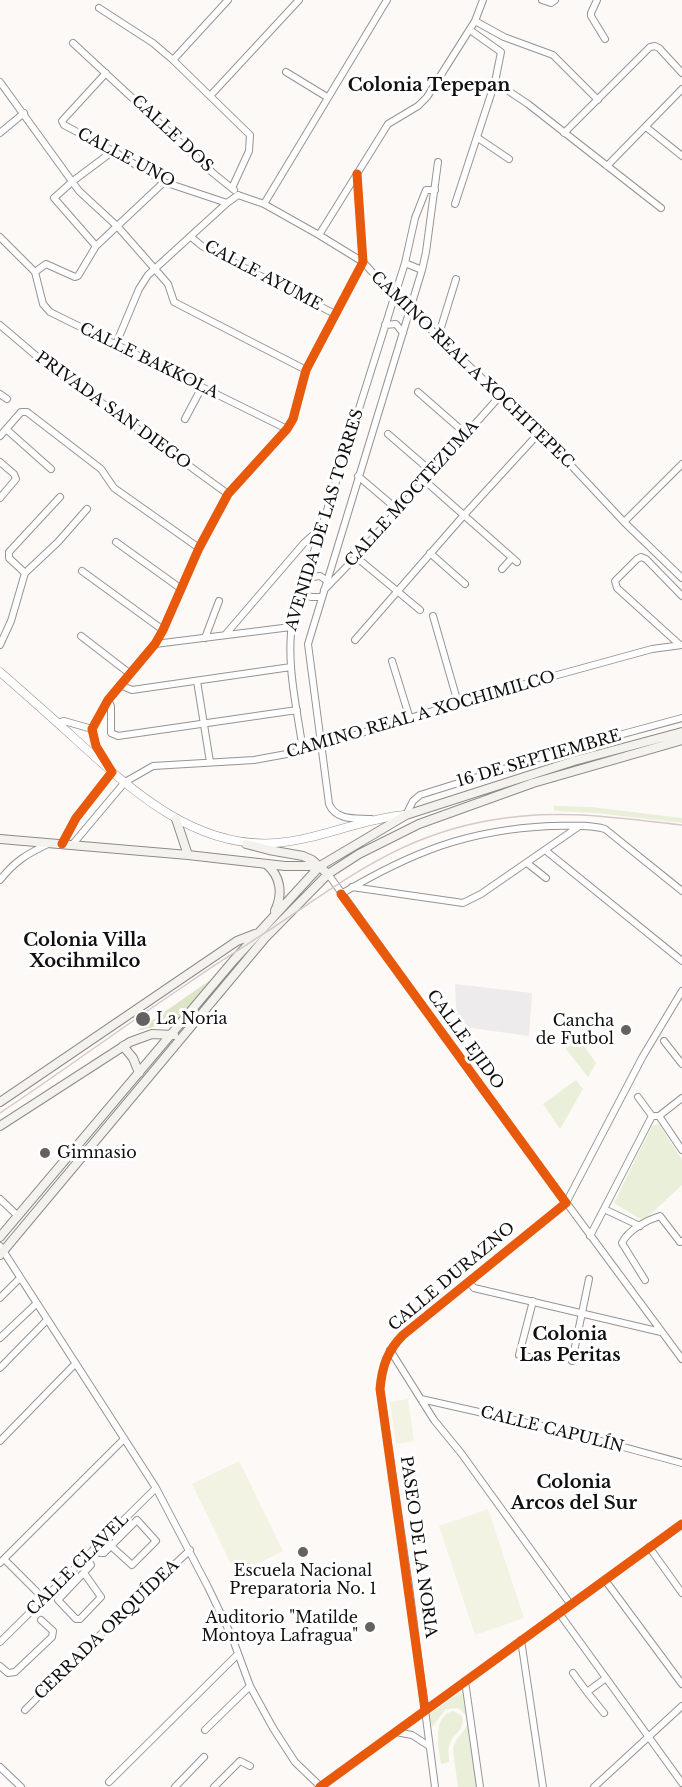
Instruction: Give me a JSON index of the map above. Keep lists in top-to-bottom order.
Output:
{
  "streets": {
    "street": [
      "CALLE DOS",
      "CALLE UNO",
      "CALLE AYUME",
      "CALLE BAKKOLA",
      "CAMINO REAL A XOCHITEPEC",
      "PRIVADA SAN DIEGO",
      "CALLE MOCTEZUMA",
      "AVENIDA DE LAS TORRES",
      "CAMINO REAL A XOCHIMILCO",
      "16 DE SEPTIEMBRE",
      "CALLE EJIDO",
      "CALLE DURAZNO",
      "CALLE CAPULÍN",
      "PASEO DE LA NORIA",
      "CALLE CLAVEL",
      "CERRADA ORQUÍDEA"
    ]
  },
  "crossings": [
    ["CALLE DOS", "CALLE UNO"],
    ["CALLE DOS", "CAMINO REAL A XOCHITEPEC"],
    ["CAMINO REAL A XOCHITEPEC", "CALLE MOCTEZUMA"],
    ["CAMINO REAL A XOCHITEPEC", "AVENIDA DE LAS TORRES"],
    ["CALLE MOCTEZUMA", "AVENIDA DE LAS TORRES"],
    ["AVENIDA DE LAS TORRES", "CAMINO REAL A XOCHIMILCO"],
    ["CALLE EJIDO", "CALLE DURAZNO"],
    ["CALLE DURAZNO", "PASEO DE LA NORIA"]
  ],
  "districts": [
    "Colonia Tepepan",
    "Colonia Villa Xocihmilco",
    "Colonia Las Peritas",
    "Colonia Arcos del Sur"
  ],
  "places": [
    "La Noria",
    "Cancha de Futbol",
    "Gimnasio",
    "Escuela Nacional Preparatoria No. 1",
    "Auditorio \"Matilde Montoya Lafragua\""
  ]
}
